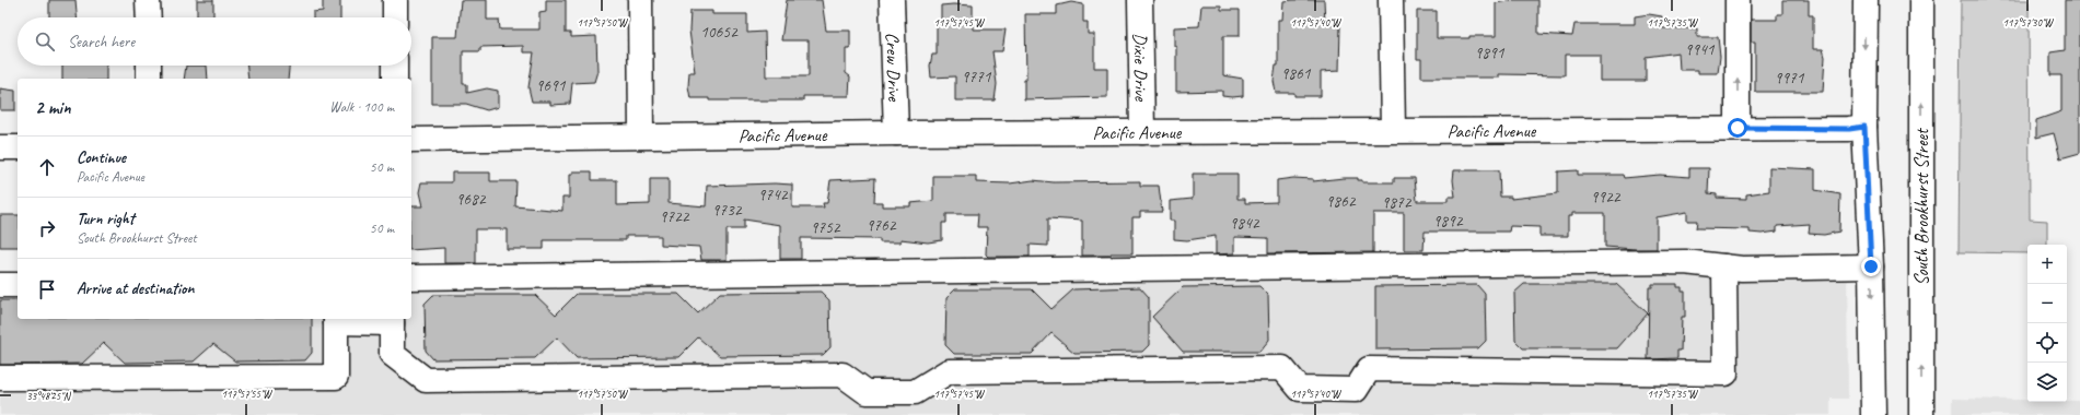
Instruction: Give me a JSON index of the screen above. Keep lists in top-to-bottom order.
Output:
{
  "streets": {
    "street": [
      "Crew Drive",
      "Dixie Drive",
      "Pacific Avenue",
      "South Brookhurst Street"
    ]
  },
  "crossings": [
    ["Crew Drive", "Pacific Avenue"],
    ["Dixie Drive", "Pacific Avenue"]
  ],
  "house_numbers": [
    "10652",
    "9941",
    "9891",
    "9861",
    "9771",
    "9971",
    "9691",
    "9742",
    "9922",
    "9682",
    "9862",
    "9872",
    "9732",
    "9722",
    "9892",
    "9842",
    "9762",
    "9752"
  ],
  "page": {
    "search": "Search here",
    "heading": ["2 min", "Walk · 100 m"],
    "list": [
      ["Continue", "Pacific Avenue", "50 m"],
      ["Turn right", "South Brookhurst Street", "50 m"],
      "Arrive at destination"
    ],
    "map_buttons": ["+", "−"]
  },
  "coordinates": [
    "117°57'50\"W",
    "117°57'45\"W",
    "117°57'40\"W",
    "117°57'35\"W",
    "117°57'30\"W",
    "117°57'55\"W",
    "33°48'25\"N"
  ]
}
